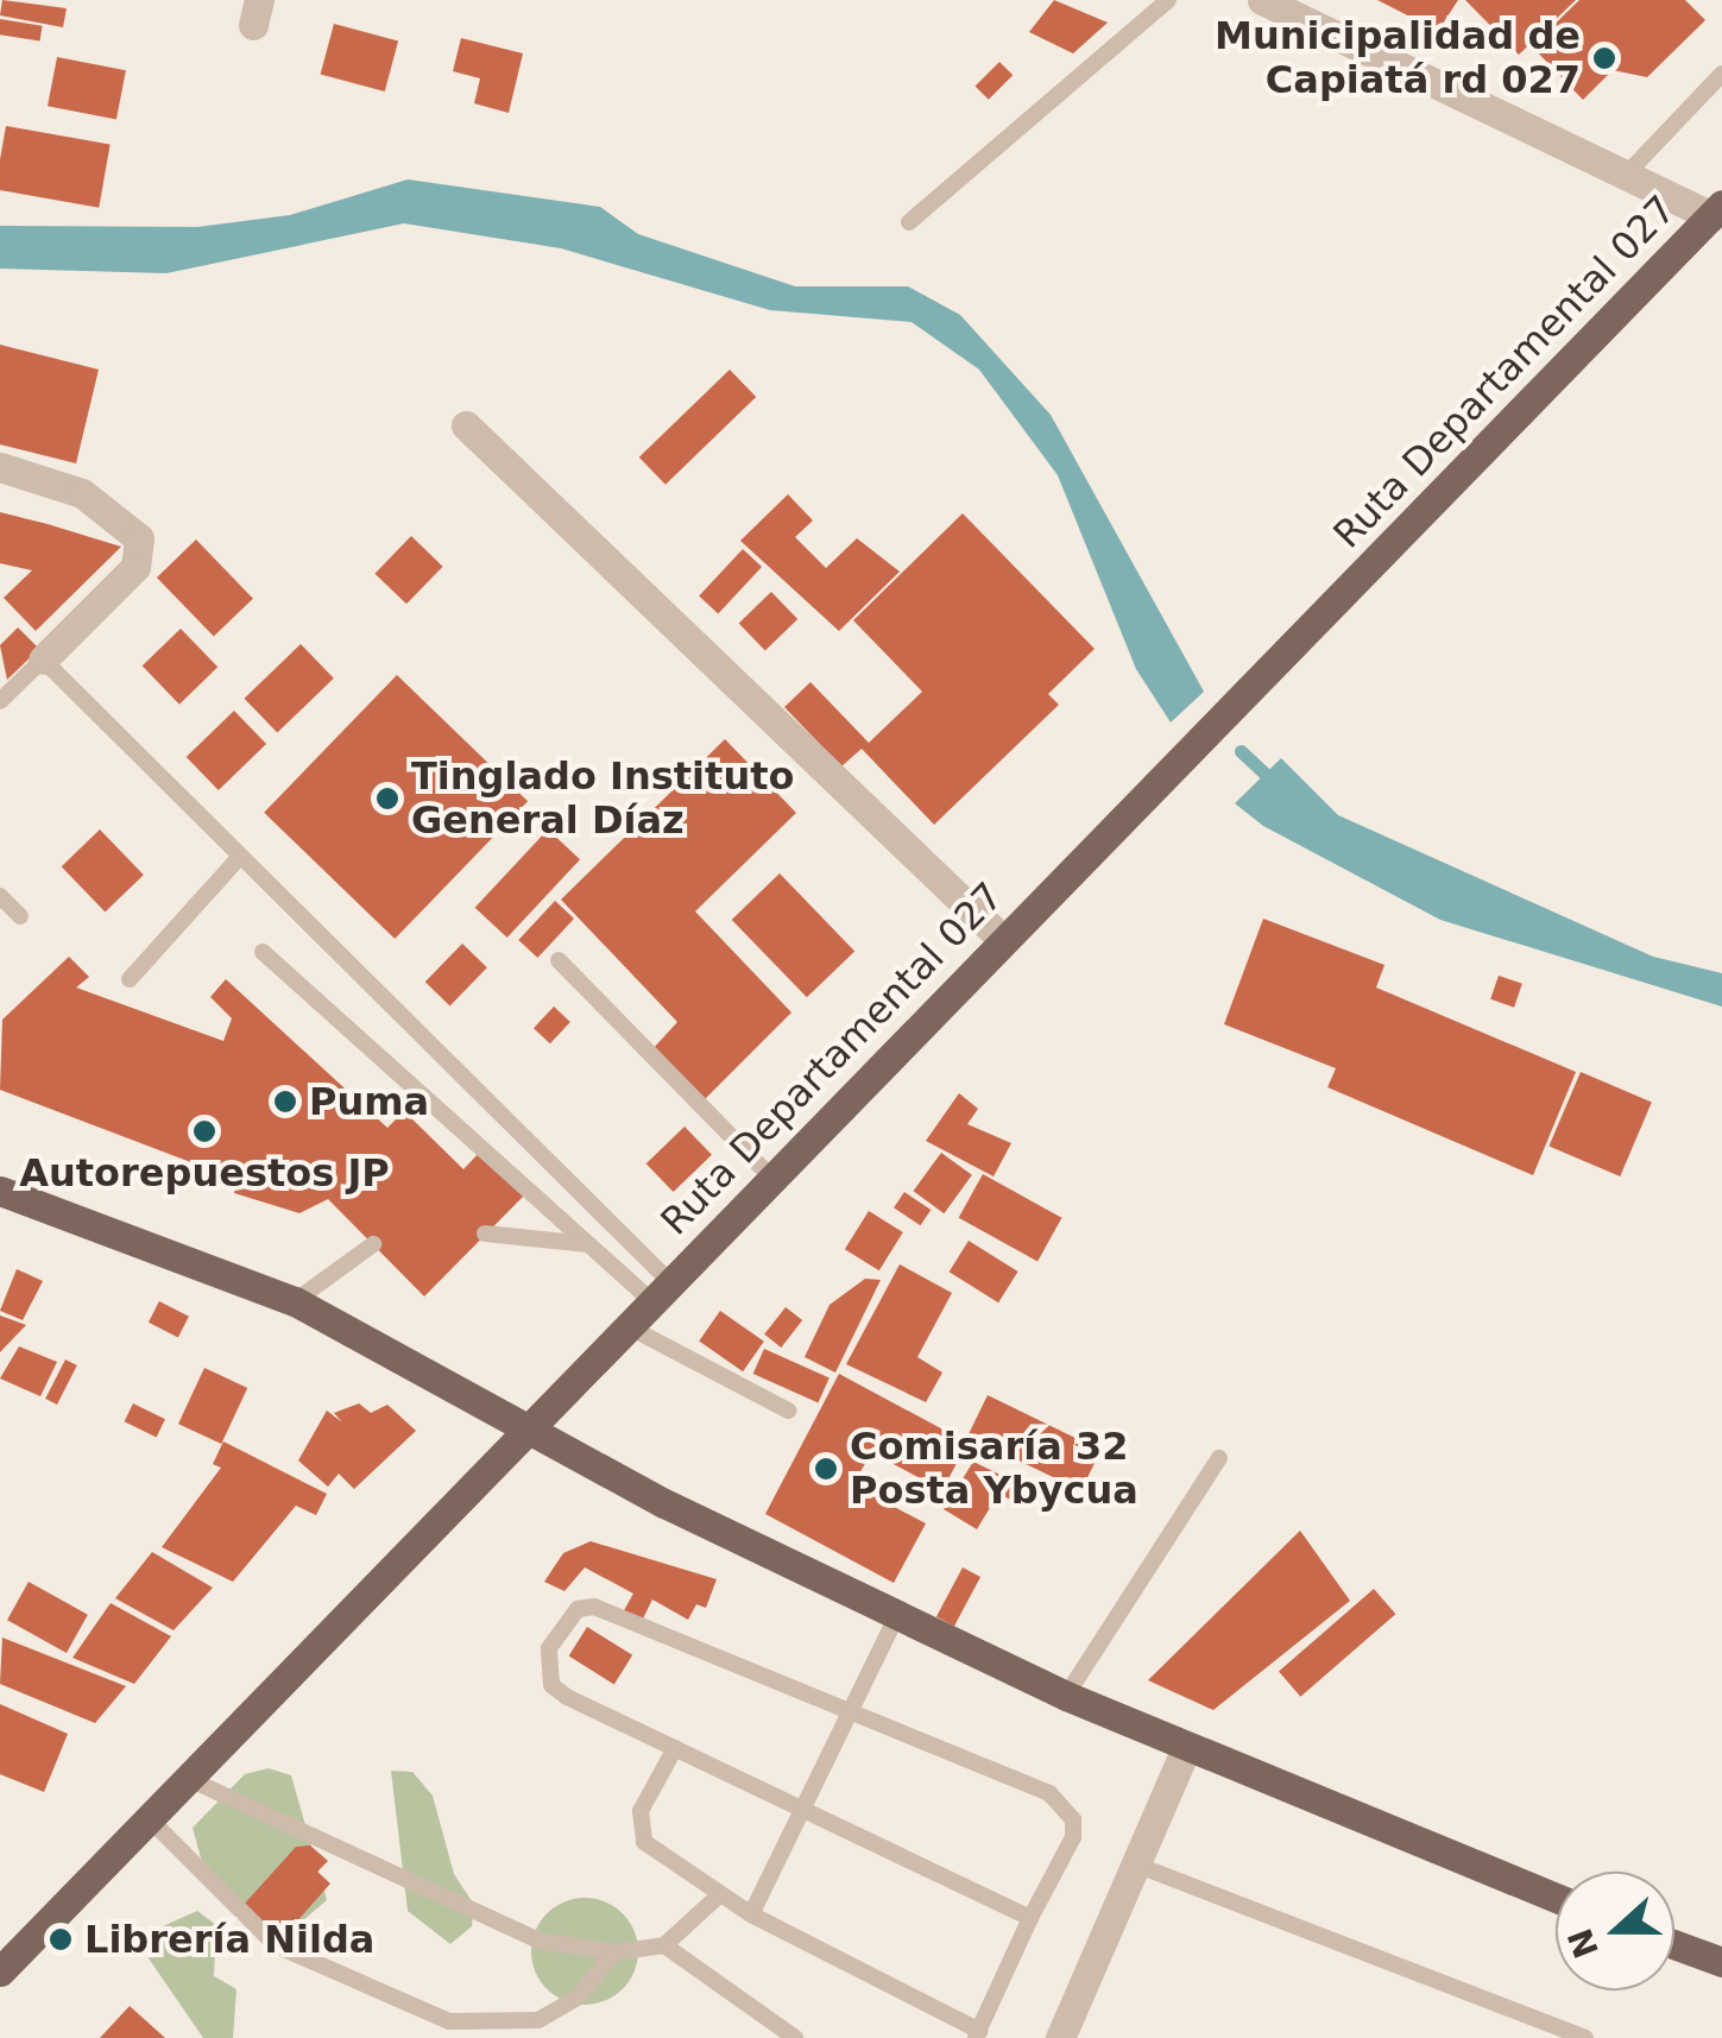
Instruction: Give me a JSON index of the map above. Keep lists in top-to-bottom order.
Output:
{
  "streets": {
    "main road": ["Ruta Departamental 027"]
  },
  "places": [
    "Municipalidad de Capiatá rd 027",
    "Tinglado Instituto General Díaz",
    "Puma",
    "Autorepuestos JP",
    "Comisaría 32 Posta Ybycua",
    "Librería Nilda"
  ],
  "north": "left"
}
